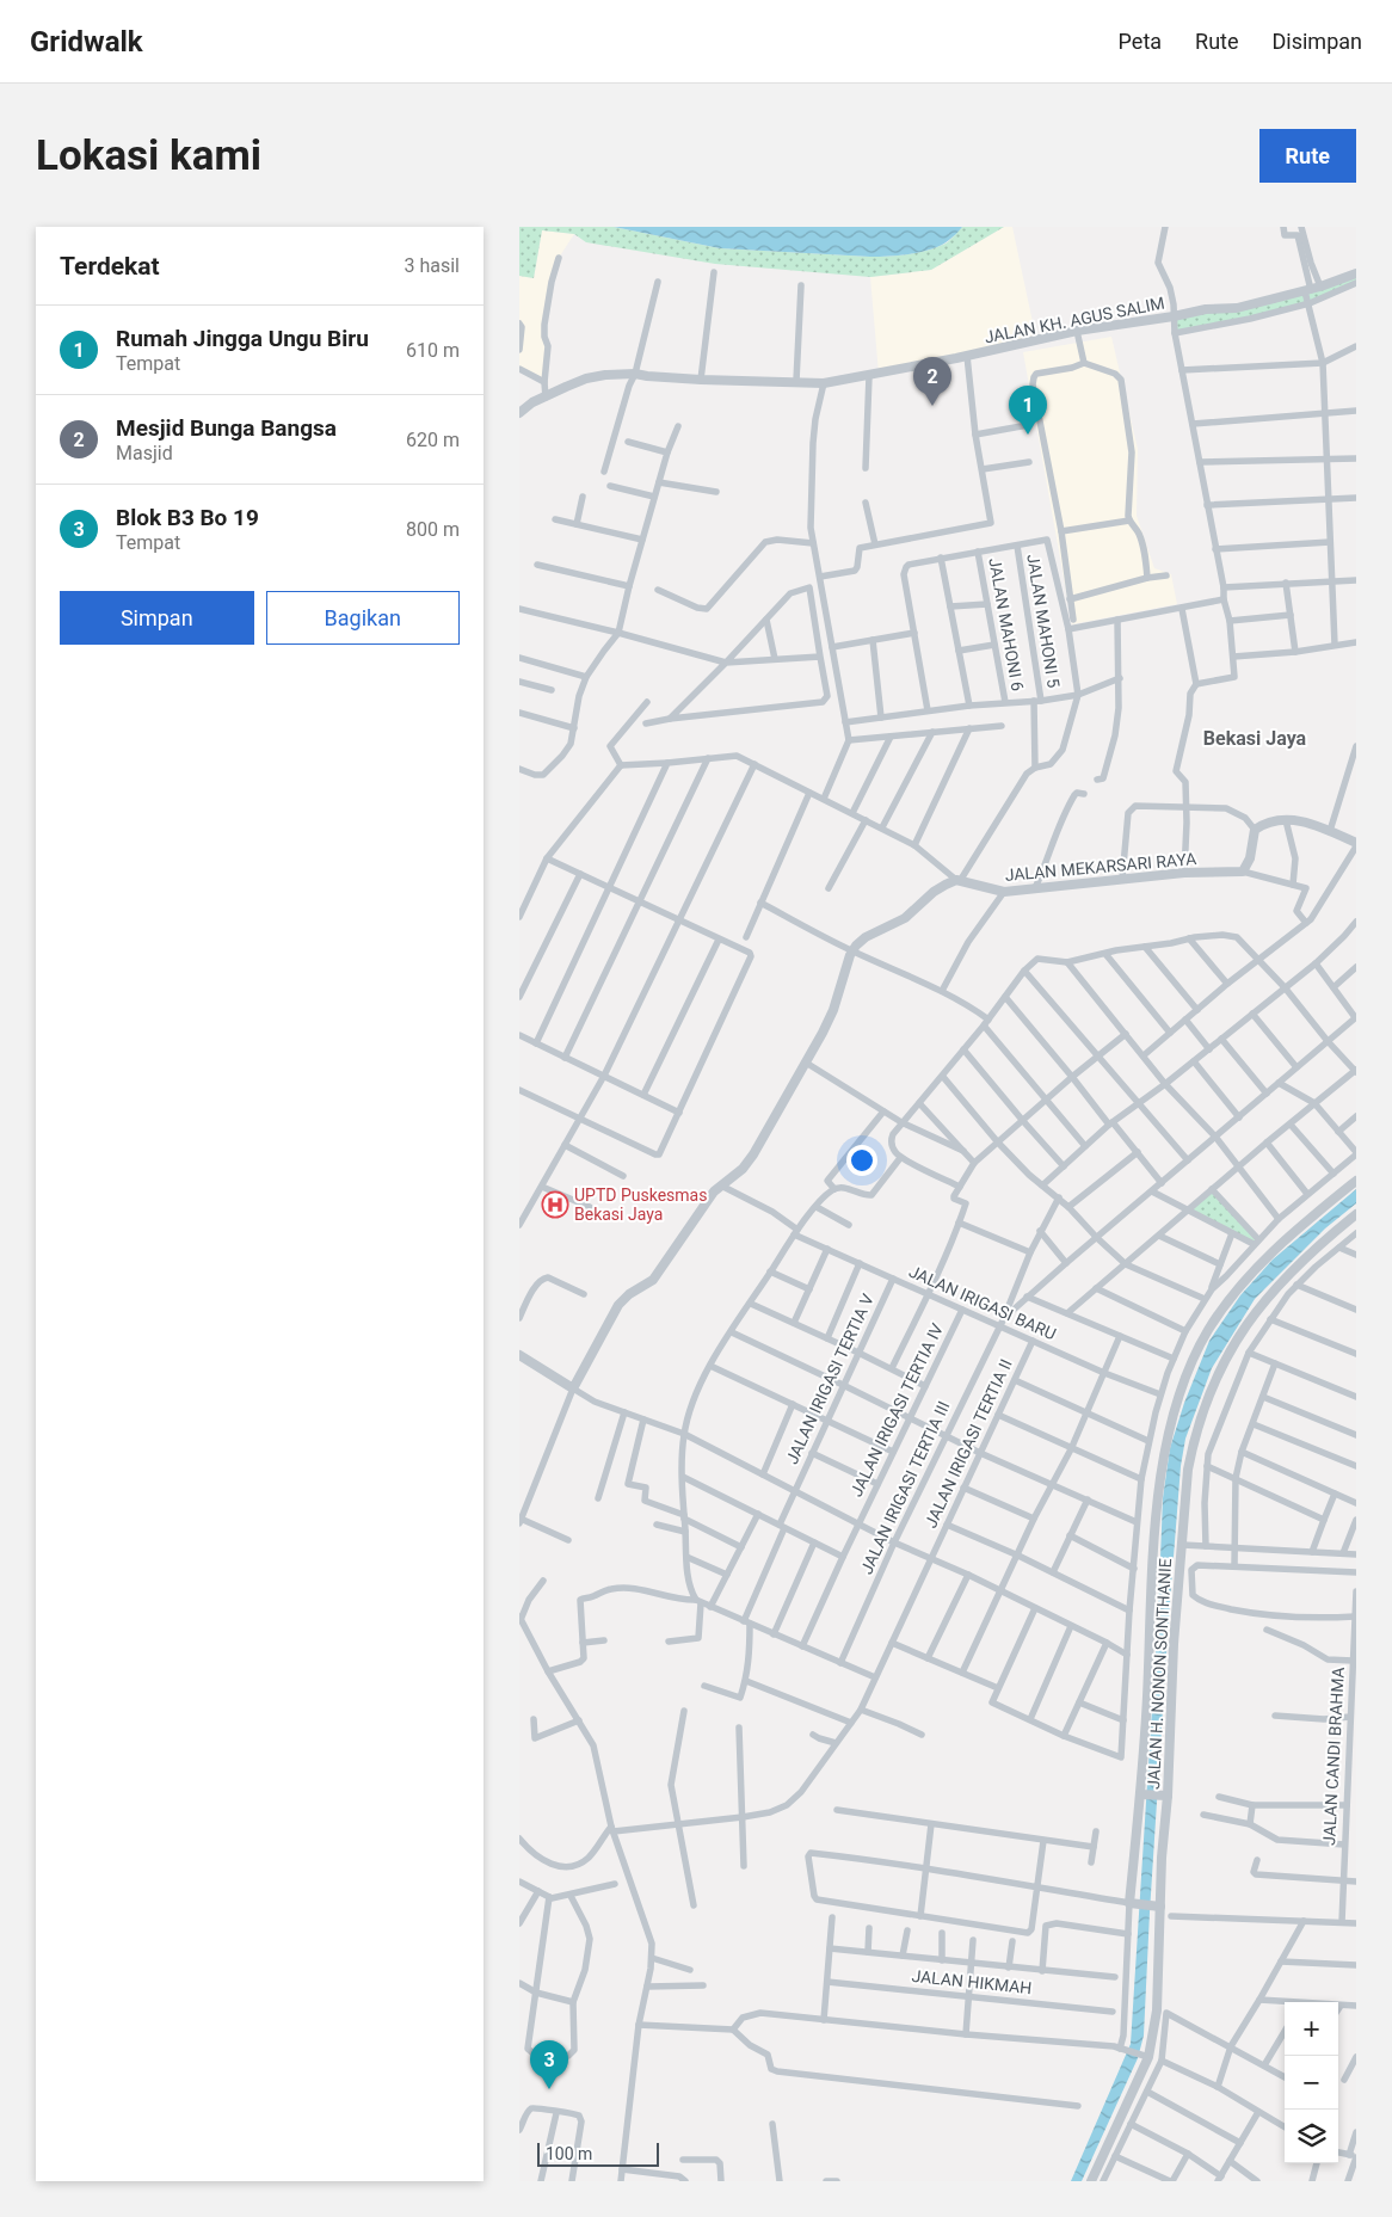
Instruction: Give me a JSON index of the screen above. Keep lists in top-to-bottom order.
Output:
{
  "streets": {
    "street": [
      "JALAN KH. AGUS SALIM",
      "JALAN MAHONI 5",
      "JALAN MAHONI 6",
      "JALAN MEKARSARI RAYA",
      "JALAN IRIGASI BARU",
      "JALAN IRIGASI TERTIA V",
      "JALAN IRIGASI TERTIA IV",
      "JALAN IRIGASI TERTIA II",
      "JALAN IRIGASI TERTIA III",
      "JALAN H. NONON SONTHANIE",
      "JALAN CANDI BRAHMA",
      "JALAN HIKMAH"
    ]
  },
  "crossings": [
    ["JALAN IRIGASI BARU", "JALAN IRIGASI TERTIA V"],
    ["JALAN IRIGASI BARU", "JALAN IRIGASI TERTIA IV"],
    ["JALAN IRIGASI BARU", "JALAN IRIGASI TERTIA II"],
    ["JALAN IRIGASI BARU", "JALAN IRIGASI TERTIA III"]
  ],
  "districts": ["Bekasi Jaya"],
  "places": {
    "hospital": ["UPTD Puskesmas Bekasi Jaya"]
  },
  "scale_bar": "100 m",
  "page": {
    "header": "Gridwalk",
    "nav": ["Peta", "Rute", "Disimpan"],
    "buttons": [
      "Rute",
      ["Simpan", "Bagikan"]
    ],
    "title": "Lokasi kami",
    "heading": ["Terdekat", "3 hasil"],
    "list": [
      {
        "mark": "1",
        "name": "Rumah Jingga Ungu Biru",
        "note": "Tempat",
        "value": "610 m"
      },
      {
        "mark": "2",
        "name": "Mesjid Bunga Bangsa",
        "note": "Masjid",
        "value": "620 m"
      },
      {
        "mark": "3",
        "name": "Blok B3 Bo 19",
        "note": "Tempat",
        "value": "800 m"
      }
    ],
    "pins": ["2", "1", "3"],
    "map_buttons": ["+", "−"],
    "scale": "100 m"
  }
}
